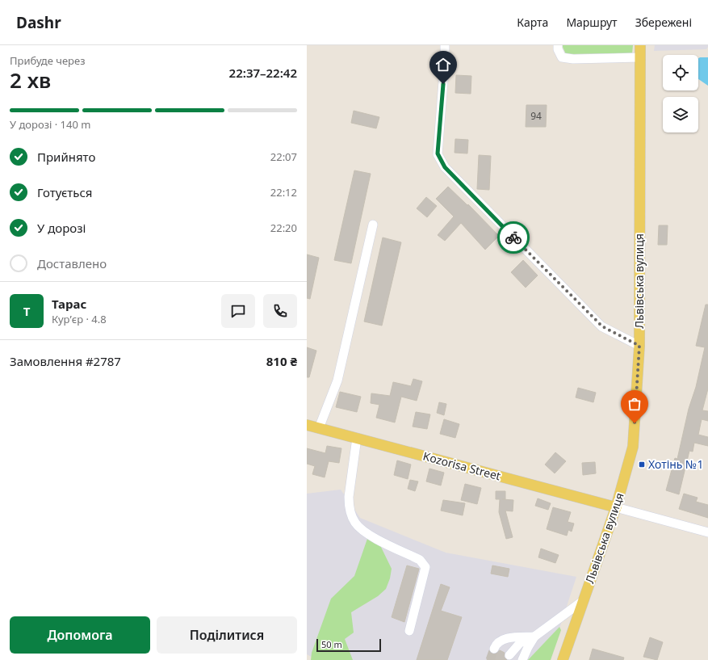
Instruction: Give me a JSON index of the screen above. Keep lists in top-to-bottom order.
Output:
{
  "streets": {
    "main road": ["Львівська вулиця", "Kozorisa Street"]
  },
  "crossings": [
    ["Львівська вулиця", "Kozorisa Street"]
  ],
  "places": {
    "transit": ["Хотінь №1"]
  },
  "house_numbers": ["94"],
  "scale_bar": "50 m",
  "page": {
    "header": "Dashr",
    "nav": ["Карта", "Маршрут", "Збережені"],
    "heading": ["2 хв", "Прибуде через", "22:37–22:42"],
    "panel": [
      "Тарас",
      "Кур’єр · 4.8",
      "Замовлення #2787",
      "810 ₴"
    ],
    "bar": "У дорозі · 140 m",
    "list": [
      ["Прийнято", "22:07"],
      ["Готується", "22:12"],
      ["У дорозі", "22:20"],
      "Доставлено"
    ],
    "round": "Т",
    "buttons": ["Допомога", "Поділитися"],
    "scale": "50 m"
  }
}
